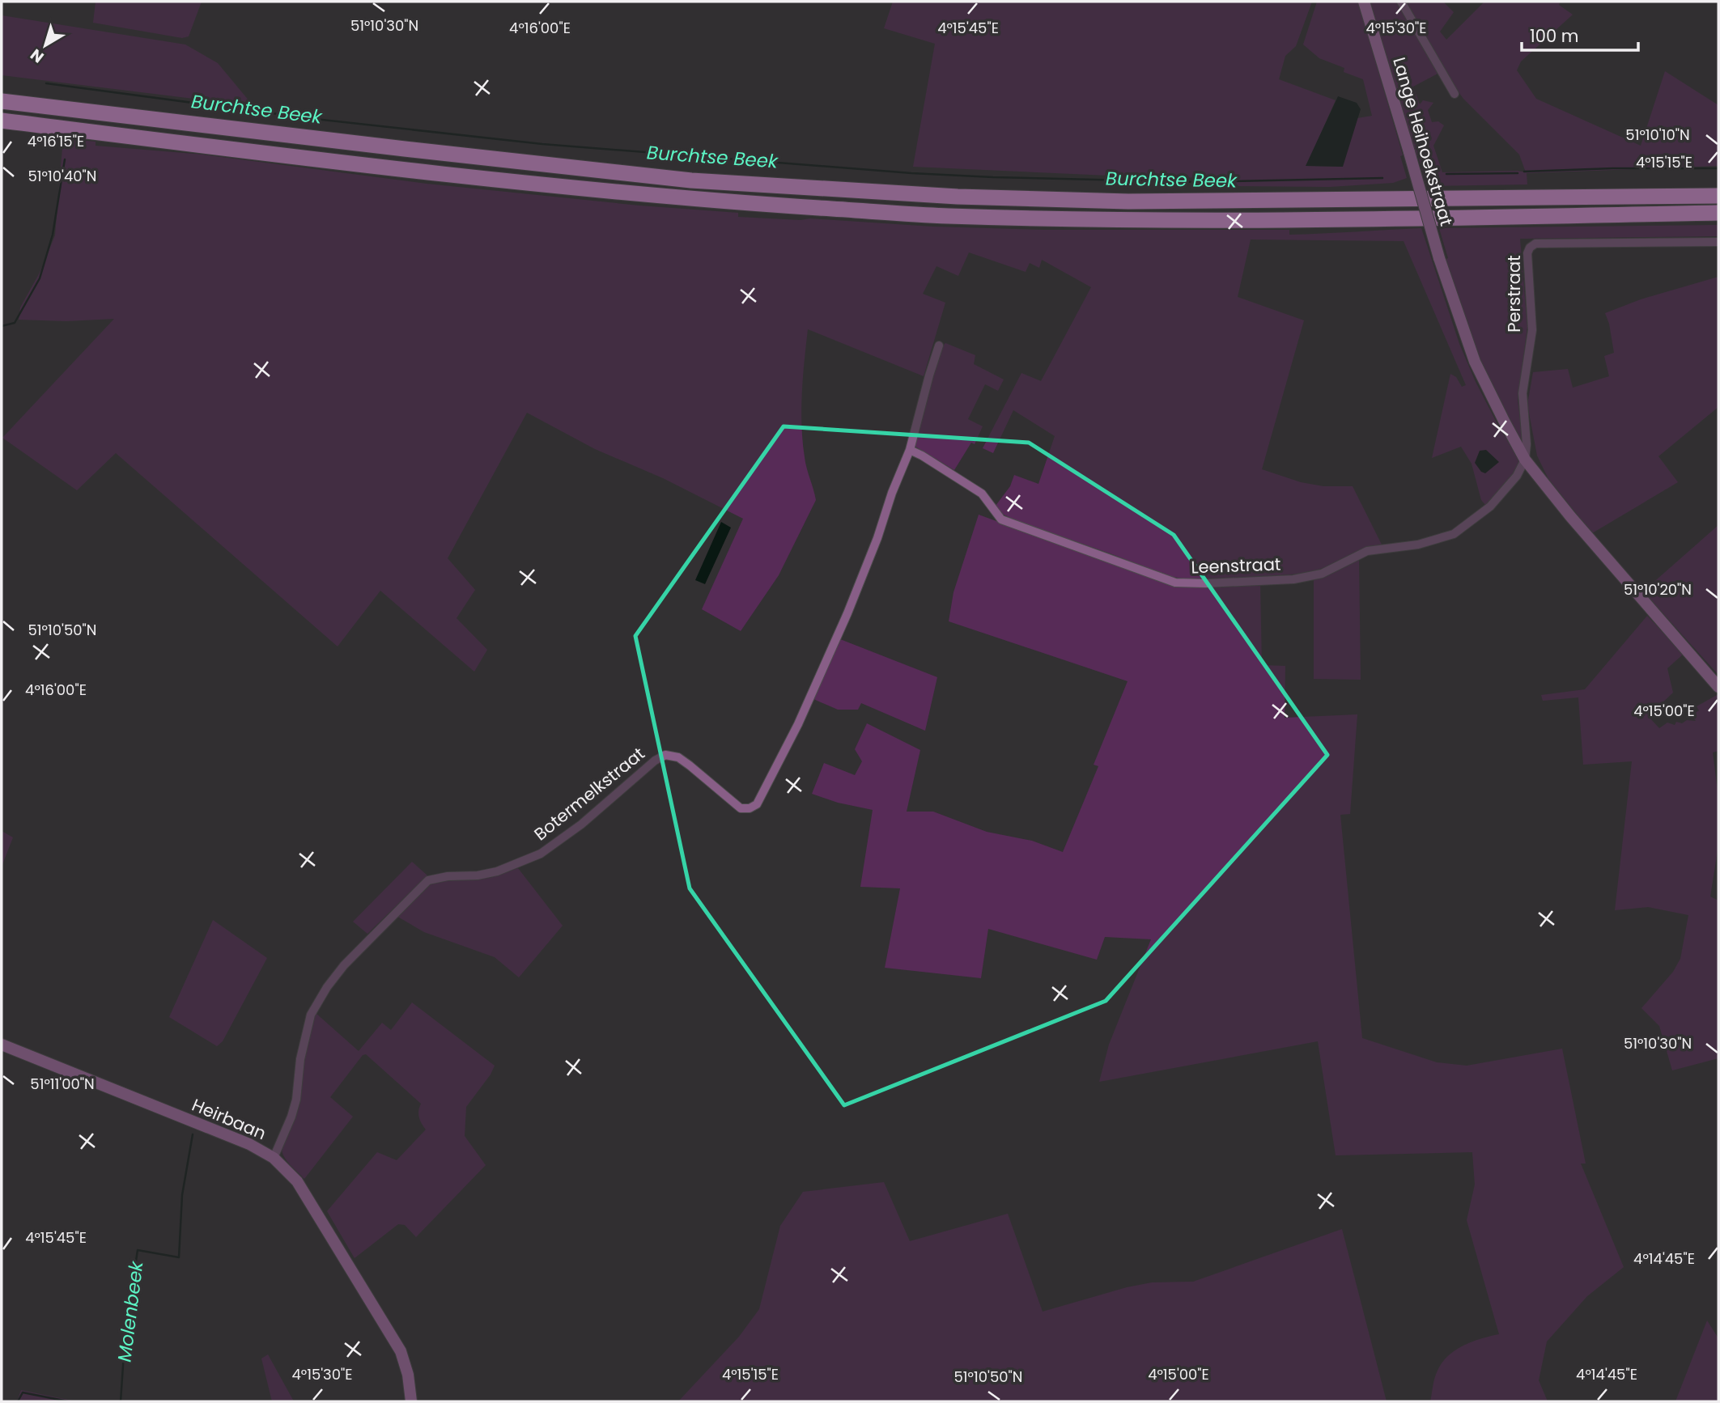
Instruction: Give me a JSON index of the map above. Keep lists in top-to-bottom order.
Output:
{
  "streets": {
    "street": [
      "Lange Heihoekstraat",
      "Perstraat",
      "Leenstraat",
      "Botermelkstraat",
      "Heirbaan"
    ]
  },
  "crossings": [
    ["Lange Heihoekstraat", "Perstraat"],
    ["Lange Heihoekstraat", "Leenstraat"],
    ["Perstraat", "Leenstraat"],
    ["Leenstraat", "Botermelkstraat"],
    ["Botermelkstraat", "Heirbaan"]
  ],
  "water": ["Burchtse Beek", "Molenbeek"],
  "scale_bar": "100 m",
  "north": "bottom left",
  "coordinates": [
    "51°10'30\"N",
    "4°16'00\"E",
    "4°15'45\"E",
    "4°15'30\"E",
    "51°10'10\"N",
    "4°16'15\"E",
    "4°15'15\"E",
    "51°10'40\"N",
    "51°10'20\"N",
    "51°10'50\"N",
    "4°15'00\"E",
    "51°11'00\"N",
    "4°14'45\"E"
  ]
}
